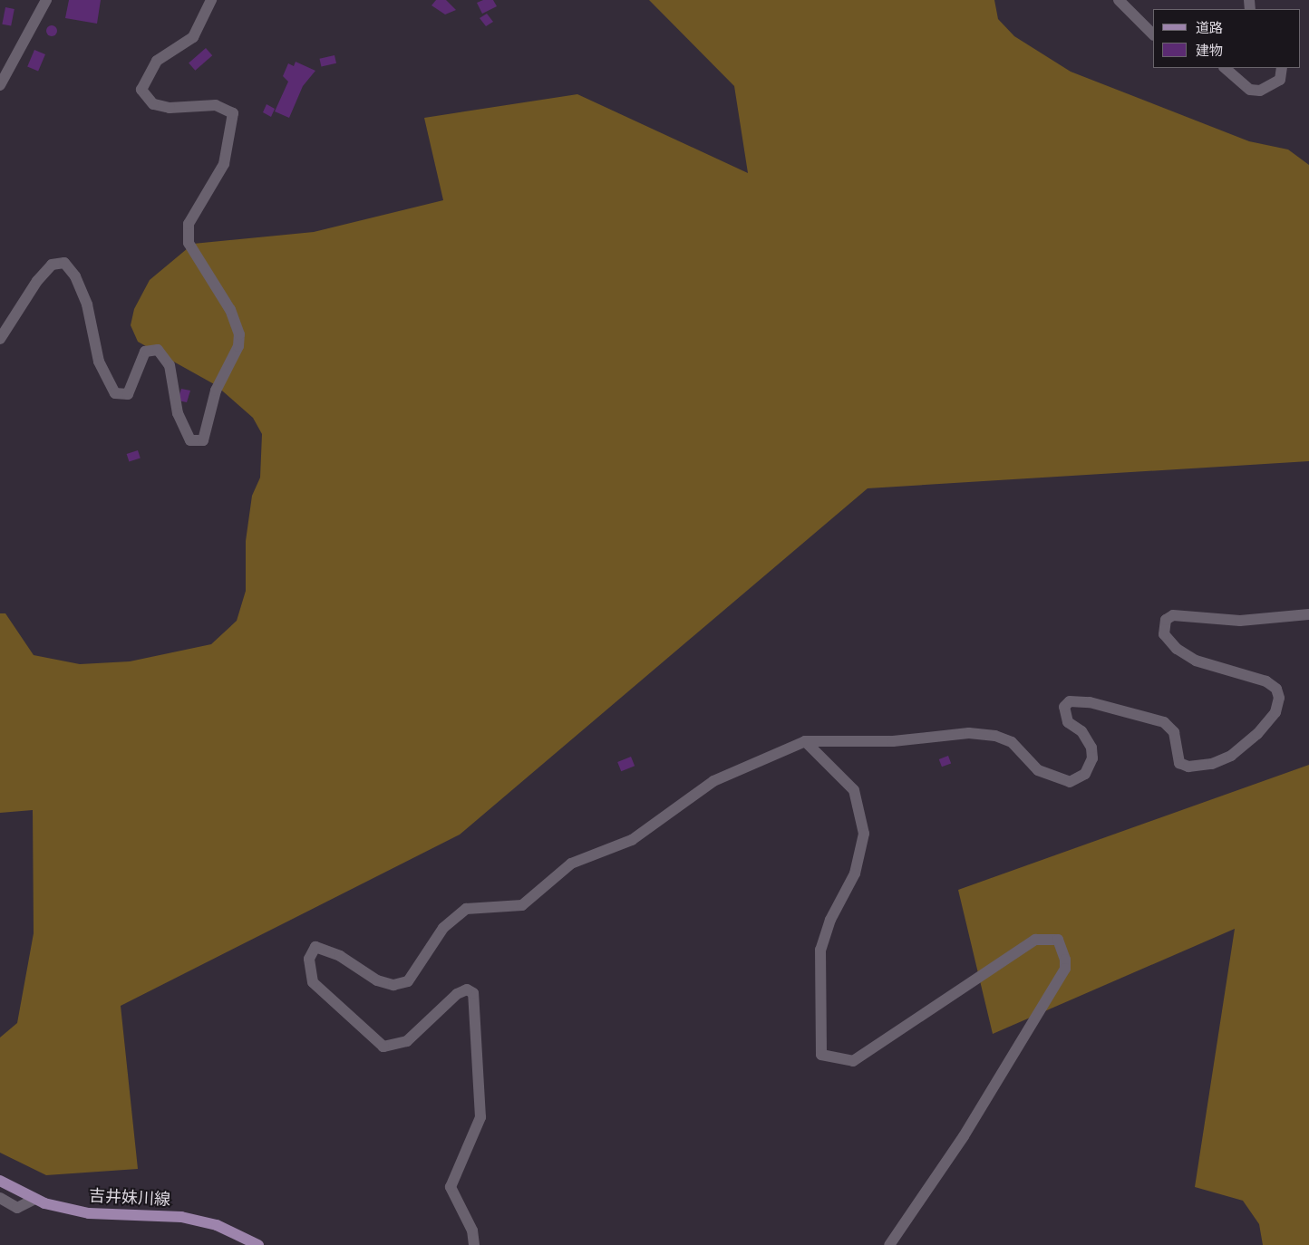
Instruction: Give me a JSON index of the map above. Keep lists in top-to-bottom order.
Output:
{
  "streets": {
    "main road": ["吉井妹川線"]
  },
  "legend": ["道路", "建物"]
}
